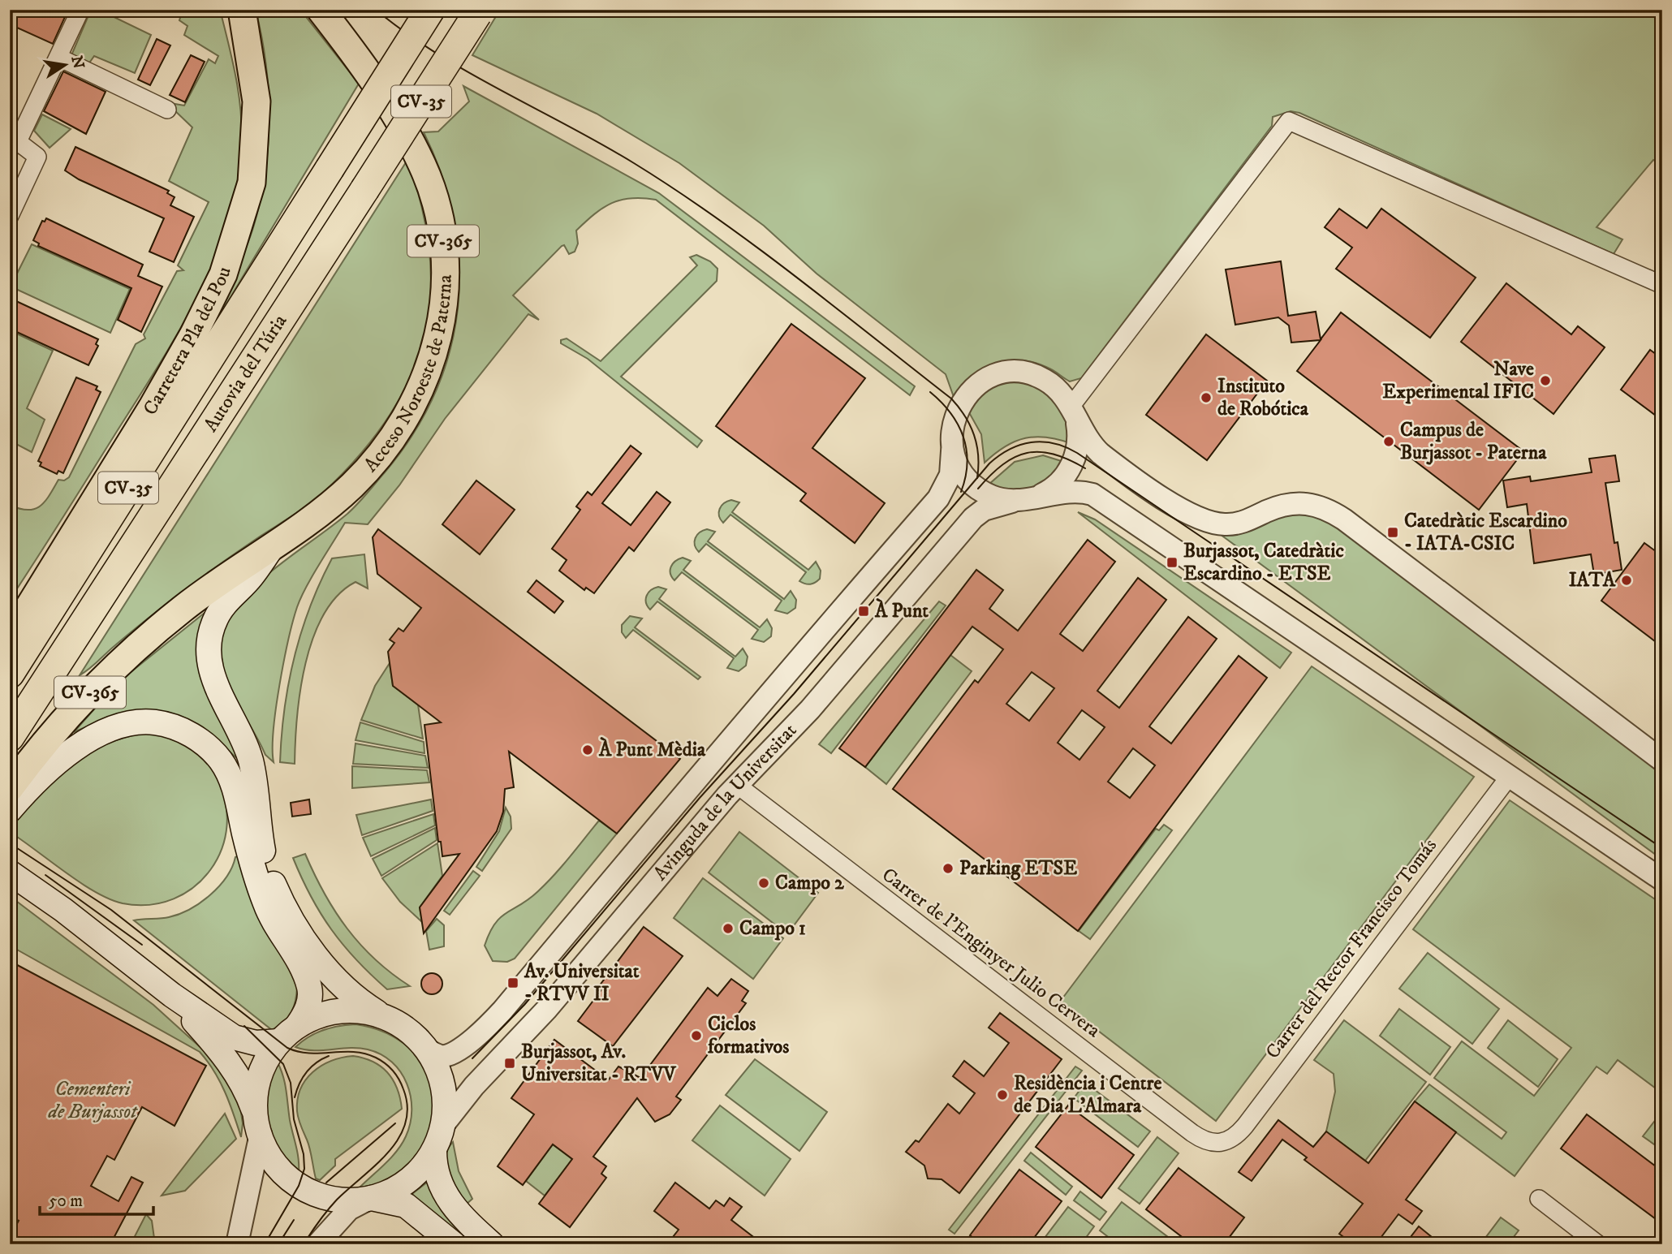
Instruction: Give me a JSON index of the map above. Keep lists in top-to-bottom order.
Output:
{
  "streets": {
    "highway": ["CV-35", "Autovia del Túria"],
    "main road": ["CV-365", "Carretera Pla del Pou", "Acceso Noroeste de Paterna"],
    "street": ["Avinguda de la Universitat", "Carrer del Rector Francisco Tomás", "Carrer de l'Enginyer Julio Cervera"]
  },
  "crossings": [
    ["CV-365", "Acceso Noroeste de Paterna"],
    ["Avinguda de la Universitat", "Carrer de l'Enginyer Julio Cervera"],
    ["Carrer del Rector Francisco Tomás", "Carrer de l'Enginyer Julio Cervera"]
  ],
  "parks": ["Cementeri de Burjassot"],
  "places": {
    "other": [
      "Nave Experimental IFIC",
      "Instituto de Robótica",
      "Campus de Burjassot - Paterna",
      "IATA",
      "À Punt Mèdia",
      "Parking ETSE",
      "Campo 2",
      "Campo 1",
      "Ciclos formativos",
      "Residència i Centre de Dia L'Almara"
    ],
    "transit": [
      "Catedràtic Escardino - IATA-CSIC",
      "Burjassot, Catedràtic Escardino - ETSE",
      "À Punt",
      "Av. Universitat - RTVV II",
      "Burjassot, Av. Universitat - RTVV"
    ]
  },
  "scale_bar": "50 m",
  "north": "right"
}
